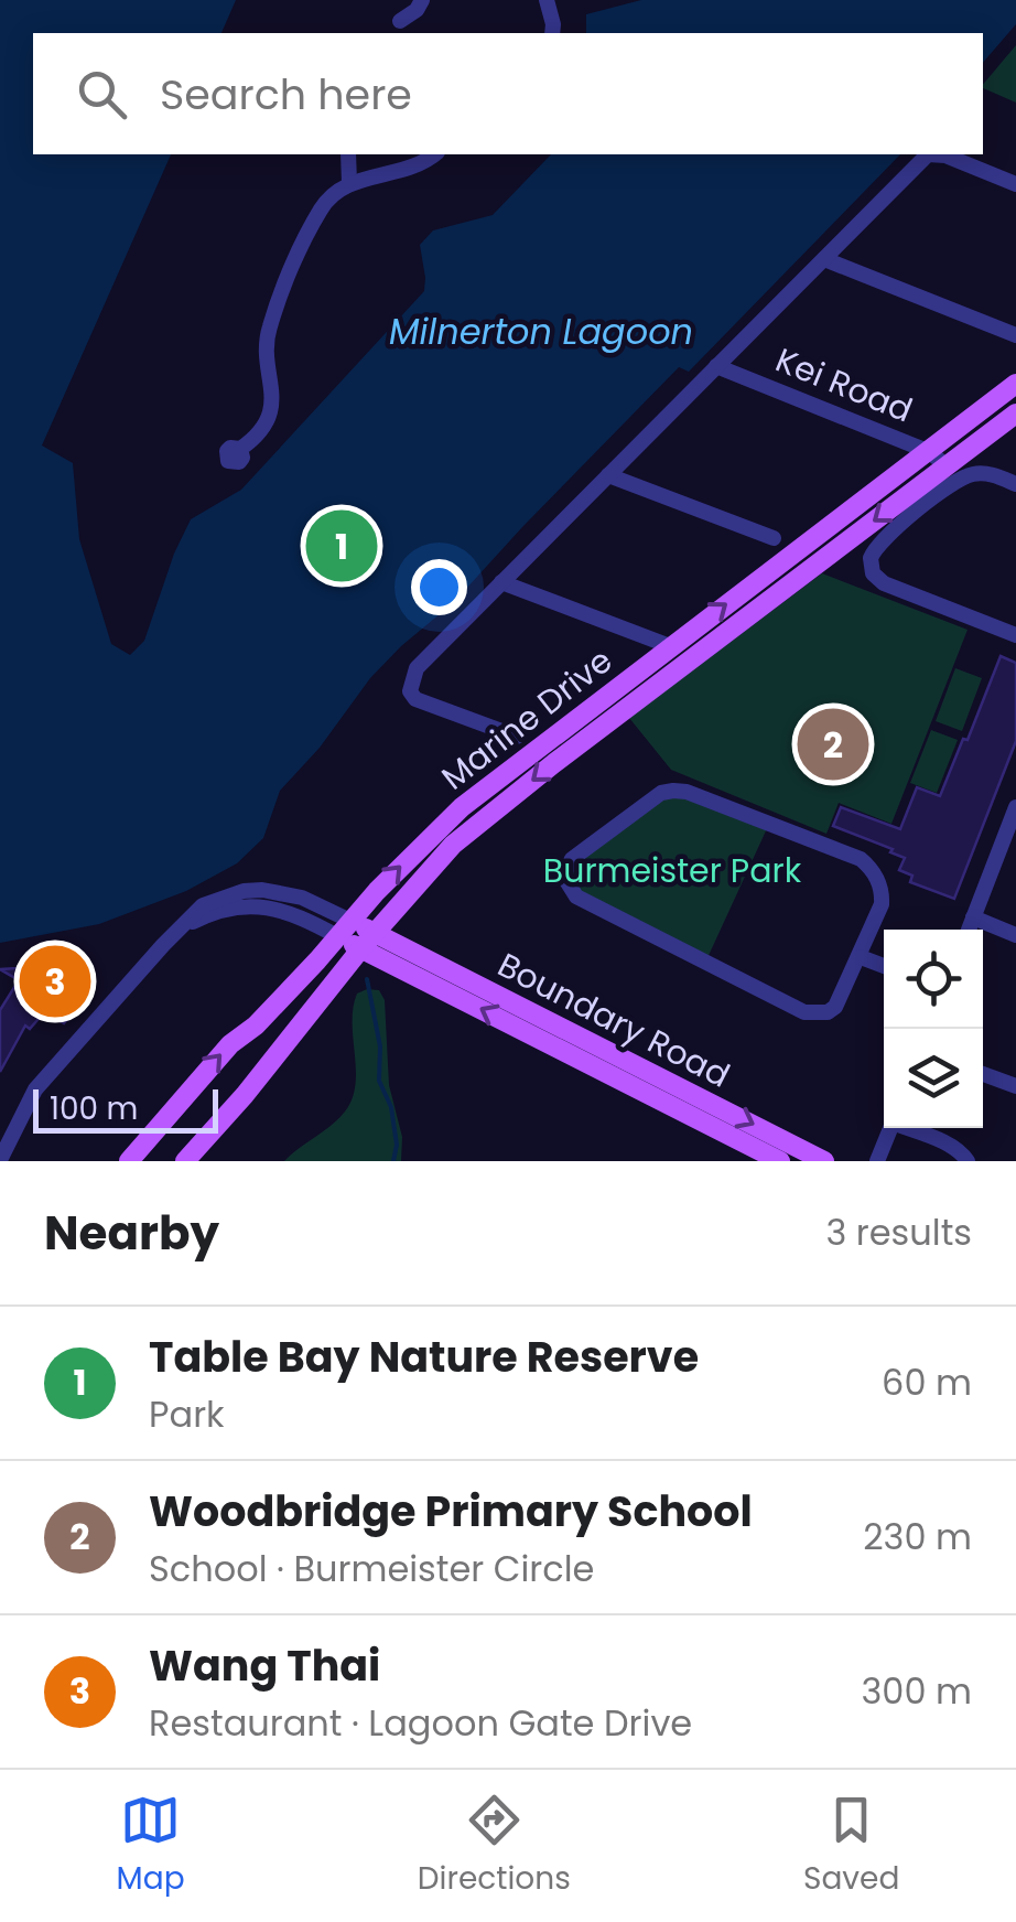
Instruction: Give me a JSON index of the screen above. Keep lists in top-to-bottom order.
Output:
{
  "streets": {
    "main road": ["Marine Drive", "Boundary Road"],
    "street": ["Kei Road"]
  },
  "crossings": [
    ["Kei Road", "Marine Drive"],
    ["Marine Drive", "Boundary Road"]
  ],
  "water": ["Milnerton Lagoon"],
  "parks": ["Burmeister Park"],
  "scale_bar": "100 m",
  "page": {
    "search": "Search here",
    "pins": ["1", "2", "3"],
    "scale": "100 m",
    "heading": ["Nearby", "3 results"],
    "list": [
      {
        "mark": "1",
        "name": "Table Bay Nature Reserve",
        "note": "Park",
        "value": "60 m"
      },
      {
        "mark": "2",
        "name": "Woodbridge Primary School",
        "note": "School · Burmeister Circle",
        "value": "230 m"
      },
      {
        "mark": "3",
        "name": "Wang Thai",
        "note": "Restaurant · Lagoon Gate Drive",
        "value": "300 m"
      }
    ],
    "nav": ["Map", "Directions", "Saved"]
  }
}
